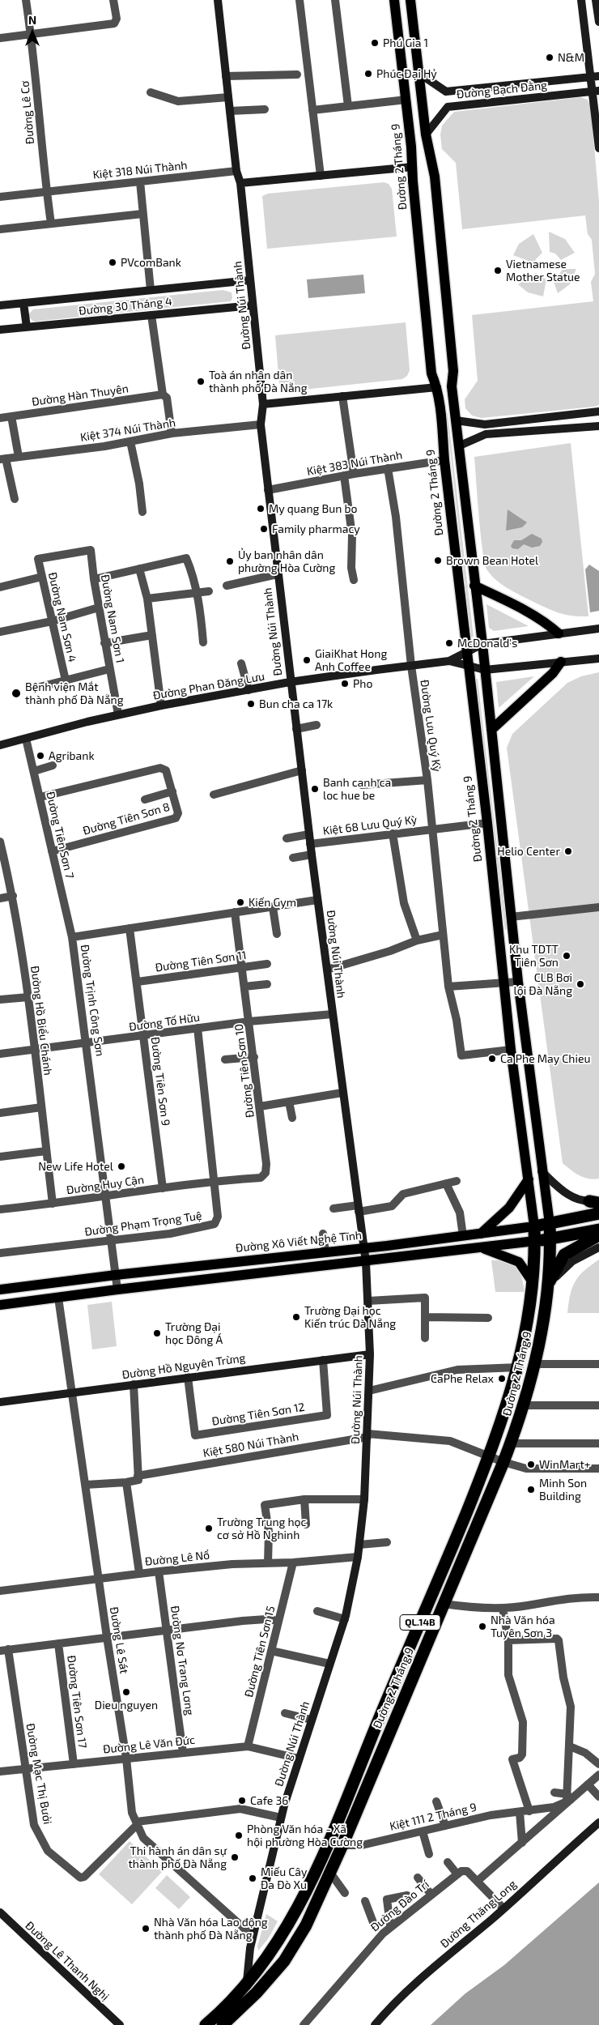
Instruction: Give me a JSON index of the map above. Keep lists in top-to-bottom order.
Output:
{
  "streets": {
    "highway": ["Đường 2 Tháng 9", "Đường Xô Viết Nghệ Tĩnh", "QL.14B"],
    "street": [
      "Đường Bạch Đằng",
      "Đường Lê Cơ",
      "Kiệt 318 Núi Thành",
      "Đường Núi Thành",
      "Đường 30 Tháng 4",
      "Đường Hàn Thuyên",
      "Kiệt 374 Núi Thành",
      "Kiệt 383 Núi Thành",
      "Đường Nam Sơn 4",
      "Đường Nam Sơn 1",
      "Đường Phan Đăng Lưu",
      "Đường Lưu Quý Kỳ",
      "Đường Tiên Sơn 8",
      "Kiệt 68 Lưu Quý Kỳ",
      "Đường Tiên Sơn 7",
      "Đường Tiên Sơn 11",
      "Đường Trịnh Công Sơn",
      "Đường Hồ Biểu Chánh",
      "Đường Tố Hữu",
      "Đường Tiên Sơn 10",
      "Đường Tiên Sơn 9",
      "Đường Huy Cận",
      "Đường Phạm Trọng Tuệ",
      "Đường Hồ Nguyên Trừng",
      "Đường Tiên Sơn 12",
      "Kiệt 580 Núi Thành",
      "Đường Lê Nổ",
      "Đường Lê Sát",
      "Đường Tiên Sơn 15",
      "Đường Nơ Trang Lơng",
      "Đường Tiên Sơn 17",
      "Đường Lê Văn Đức",
      "Đường Mạc Thị Bưởi",
      "Kiệt 111 2 Tháng 9",
      "Đường Đào Trí",
      "Đường Thăng Long",
      "Đường Lê Thanh Nghị"
    ]
  },
  "crossings": [
    ["Đường Lê Cơ", "Kiệt 318 Núi Thành"],
    ["Đường 2 Tháng 9", "Đường Núi Thành"],
    ["Đường 2 Tháng 9", "Kiệt 383 Núi Thành"],
    ["Đường 2 Tháng 9", "Đường Phan Đăng Lưu"],
    ["Đường 2 Tháng 9", "Đường Lưu Quý Kỳ"],
    ["Đường 2 Tháng 9", "Kiệt 68 Lưu Quý Kỳ"],
    ["Đường 2 Tháng 9", "Đường Xô Viết Nghệ Tĩnh"],
    ["Đường 2 Tháng 9", "Kiệt 580 Núi Thành"],
    ["Đường 2 Tháng 9", "QL.14B"],
    ["Đường 2 Tháng 9", "Kiệt 111 2 Tháng 9"],
    ["Kiệt 318 Núi Thành", "Đường Núi Thành"],
    ["Đường Núi Thành", "Đường 30 Tháng 4"],
    ["Đường Núi Thành", "Kiệt 374 Núi Thành"],
    ["Đường Núi Thành", "Kiệt 383 Núi Thành"],
    ["Đường Núi Thành", "Đường Phan Đăng Lưu"],
    ["Đường Núi Thành", "Kiệt 68 Lưu Quý Kỳ"],
    ["Đường Núi Thành", "Đường Trịnh Công Sơn"],
    ["Đường Núi Thành", "Đường Tố Hữu"],
    ["Đường Núi Thành", "Đường Xô Viết Nghệ Tĩnh"],
    ["Đường Núi Thành", "Đường Hồ Nguyên Trừng"],
    ["Đường Núi Thành", "Kiệt 580 Núi Thành"],
    ["Đường Núi Thành", "Đường Lê Nổ"],
    ["Đường Núi Thành", "Đường Lê Sát"],
    ["Đường Núi Thành", "Đường Lê Văn Đức"],
    ["Kiệt 383 Núi Thành", "Đường Lưu Quý Kỳ"],
    ["Đường Nam Sơn 4", "Đường Nam Sơn 1"],
    ["Đường Nam Sơn 1", "Đường Phan Đăng Lưu"],
    ["Đường Phan Đăng Lưu", "Đường Lưu Quý Kỳ"],
    ["Đường Phan Đăng Lưu", "Đường Tiên Sơn 7"],
    ["Đường Lưu Quý Kỳ", "Kiệt 68 Lưu Quý Kỳ"],
    ["Đường Tiên Sơn 8", "Đường Tiên Sơn 7"],
    ["Đường Tiên Sơn 7", "Đường Trịnh Công Sơn"],
    ["Đường Tiên Sơn 11", "Đường Tiên Sơn 10"],
    ["Đường Tiên Sơn 11", "Đường Tiên Sơn 9"],
    ["Đường Trịnh Công Sơn", "Đường Tố Hữu"],
    ["Đường Trịnh Công Sơn", "Đường Tiên Sơn 10"],
    ["Đường Trịnh Công Sơn", "Đường Tiên Sơn 9"],
    ["Đường Trịnh Công Sơn", "Đường Huy Cận"],
    ["Đường Trịnh Công Sơn", "Đường Phạm Trọng Tuệ"],
    ["Đường Trịnh Công Sơn", "Đường Xô Viết Nghệ Tĩnh"],
    ["Đường Hồ Biểu Chánh", "Đường Tố Hữu"],
    ["Đường Hồ Biểu Chánh", "Đường Huy Cận"],
    ["Đường Tố Hữu", "Đường Tiên Sơn 10"],
    ["Đường Tố Hữu", "Đường Tiên Sơn 9"],
    ["Đường Tố Hữu", "Đường Phạm Trọng Tuệ"],
    ["Đường Tiên Sơn 10", "Đường Huy Cận"],
    ["Đường Tiên Sơn 10", "Đường Phạm Trọng Tuệ"],
    ["Đường Tiên Sơn 9", "Đường Huy Cận"],
    ["Đường Huy Cận", "Đường Phạm Trọng Tuệ"],
    ["Đường Xô Viết Nghệ Tĩnh", "QL.14B"],
    ["Đường Hồ Nguyên Trừng", "Đường Tiên Sơn 12"],
    ["Đường Hồ Nguyên Trừng", "Đường Lê Sát"],
    ["Đường Lê Nổ", "Đường Lê Sát"],
    ["Đường Lê Nổ", "Đường Tiên Sơn 15"],
    ["Đường Lê Nổ", "Đường Nơ Trang Lơng"],
    ["Đường Lê Sát", "Đường Lê Văn Đức"],
    ["Đường Lê Sát", "Đường Mạc Thị Bưởi"],
    ["Đường Tiên Sơn 15", "Đường Lê Văn Đức"],
    ["Đường Nơ Trang Lơng", "Đường Lê Văn Đức"],
    ["Đường Tiên Sơn 17", "Đường Lê Văn Đức"],
    ["Đường Lê Văn Đức", "Đường Mạc Thị Bưởi"]
  ],
  "places": [
    "Phú Gia 1",
    "N&M",
    "Phúc Đại Hỷ",
    "PVcomBank",
    "Vietnamese Mother Statue",
    "Toà án nhân dân thành phố Đà Nẵng",
    "My quang Bun bo",
    "Family pharmacy",
    "Brown Bean Hotel",
    "Ủy ban nhân dân phường Hòa Cường",
    "McDonald's",
    "GiaiKhat Hong Anh Coffee",
    "Pho",
    "Bệnh viện Mắt thành phố Đà Nẵng",
    "Bun cha ca 17k",
    "Agribank",
    "Banh canh ca loc hue be",
    "Helio Center",
    "Kiến Gym",
    "Khu TDTT Tiên Sơn",
    "CLB Bơi lội Đà Nẵng",
    "Ca Phe May Chieu",
    "New Life Hotel",
    "Trường Đại học Kiến trúc Đà Nẵng",
    "Trường Đại học Đông Á",
    "CaPhe Relax",
    "WinMart+",
    "Minh Son Building",
    "Trường Trung học cơ sở Hồ Nghinh",
    "Nhà Văn hóa Tuyên Sơn 3",
    "Dieu nguyen",
    "Cafe 36",
    "Phòng Văn hóa - Xã hội phường Hòa Cường",
    "Thi hành án dân sự thành phố Đà Nẵng",
    "Miếu Cây Đa Đò Xu",
    "Nhà Văn hóa Lao động thành phố Đà Nẵng"
  ],
  "north": "top"
}
